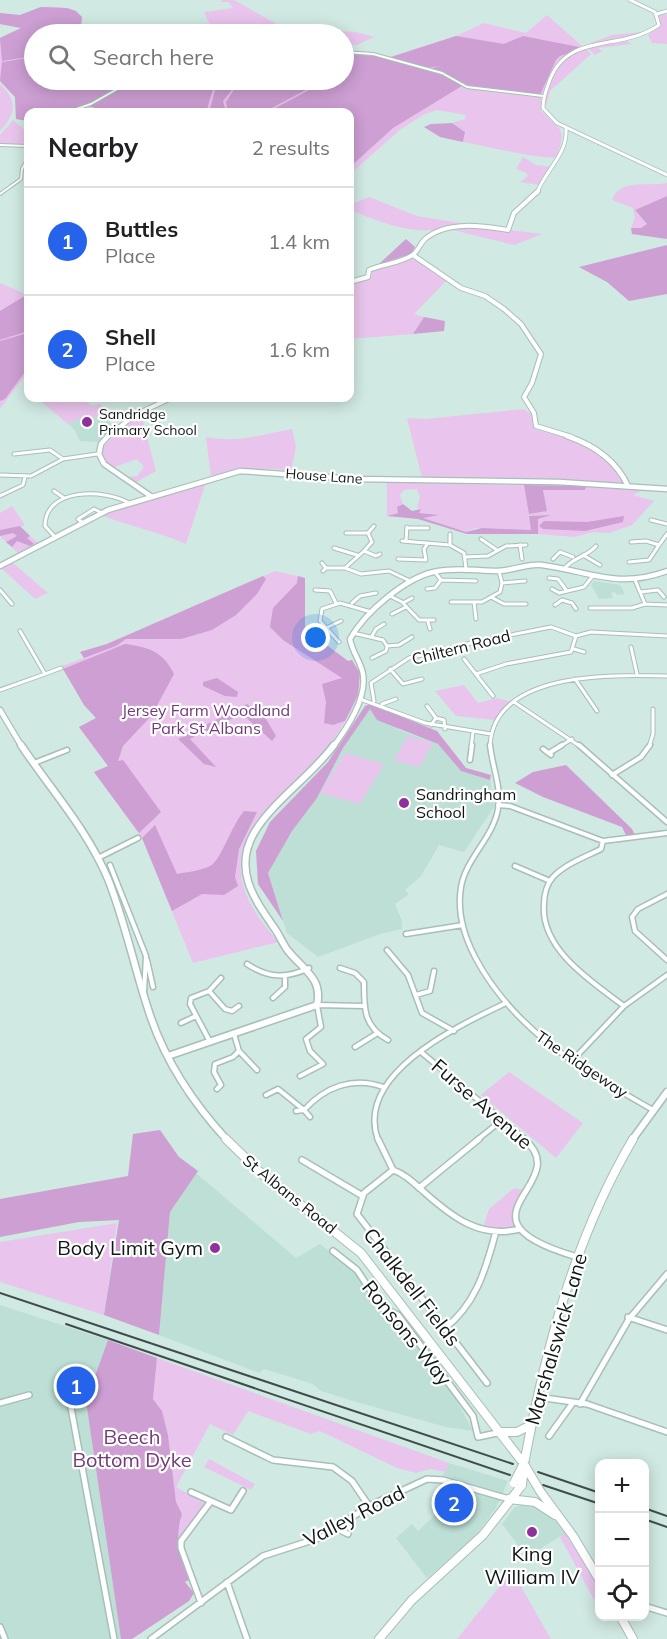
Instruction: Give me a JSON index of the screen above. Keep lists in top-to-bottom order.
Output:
{
  "streets": {
    "main road": ["House Lane", "St Albans Road"],
    "street": [
      "Chiltern Road",
      "The Ridgeway",
      "Furse Avenue",
      "Chalkdell Fields",
      "Ronsons Way",
      "Marshalswick Lane",
      "Valley Road"
    ]
  },
  "crossings": [
    ["The Ridgeway", "Marshalswick Lane"],
    ["St Albans Road", "Ronsons Way"],
    ["St Albans Road", "Marshalswick Lane"]
  ],
  "parks": ["Jersey Farm Woodland Park St Albans", "Beech Bottom Dyke"],
  "places": [
    "Sandridge Primary School",
    "Sandringham School",
    "Body Limit Gym",
    "King William IV"
  ],
  "page": {
    "search": "Search here",
    "heading": ["Nearby", "2 results"],
    "list": [
      {
        "mark": "1",
        "name": "Buttles",
        "note": "Place",
        "value": "1.4 km"
      },
      {
        "mark": "2",
        "name": "Shell",
        "note": "Place",
        "value": "1.6 km"
      }
    ],
    "pins": ["1", "2"],
    "map_buttons": ["+", "−"]
  }
}
